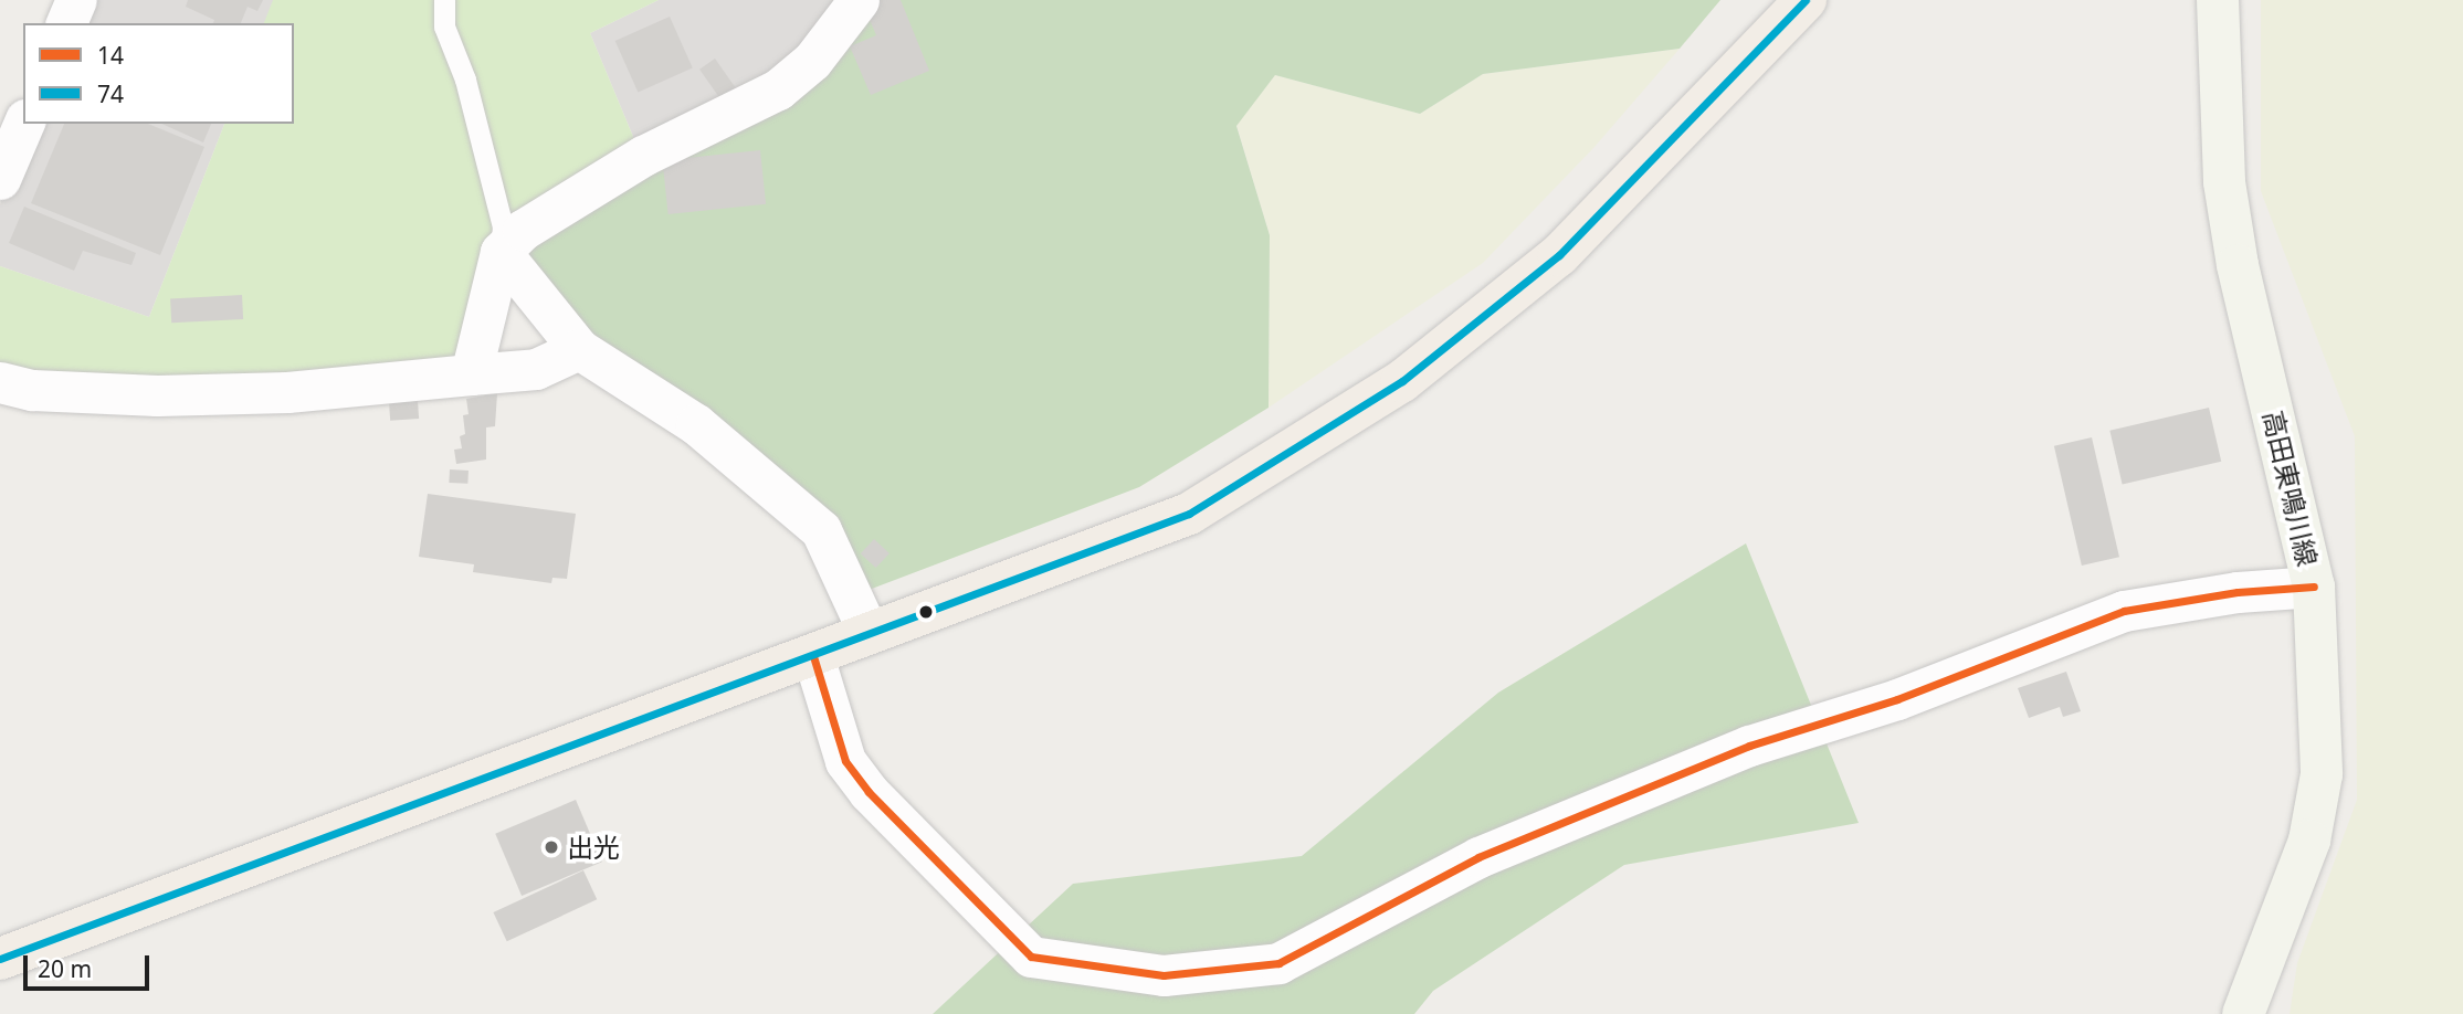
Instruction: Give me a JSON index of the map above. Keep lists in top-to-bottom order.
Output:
{
  "streets": {
    "main road": ["高田東鳴川線"]
  },
  "places": ["出光"],
  "lines": ["transit line 74", "transit line 14"],
  "legend": ["14", "74"],
  "scale_bar": "20 m"
}
